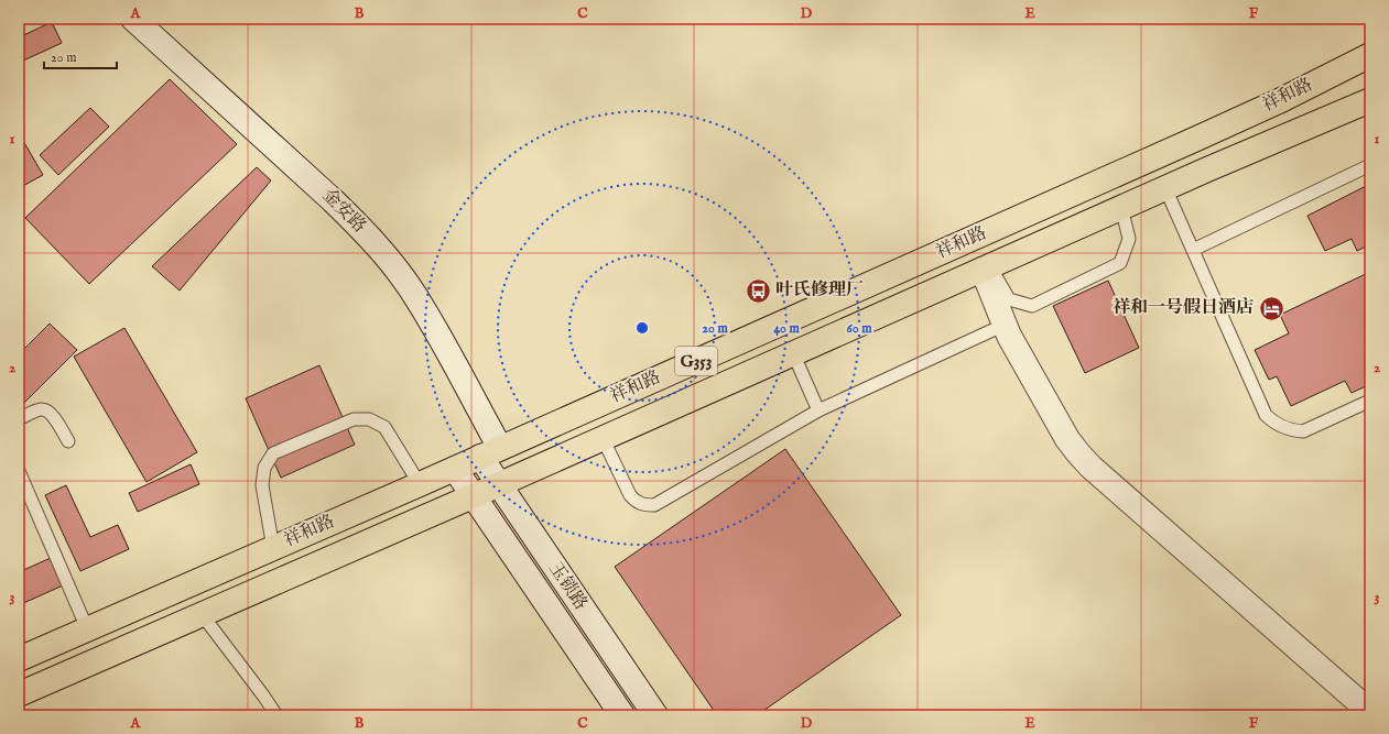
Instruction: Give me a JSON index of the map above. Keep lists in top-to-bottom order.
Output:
{
  "streets": {
    "highway": ["祥和路", "G353"],
    "street": ["金安路", "玉锁路"]
  },
  "crossings": [
    ["祥和路", "金安路"],
    ["祥和路", "玉锁路"],
    ["金安路", "玉锁路"]
  ],
  "places": {
    "bus stop": ["叶氏修理厂"],
    "hotel": ["祥和一号假日酒店"]
  },
  "scale_bar": "20 m",
  "grid": {
    "columns": [
      "A",
      "B",
      "C",
      "D",
      "E",
      "F"
    ],
    "rows": ["1", "2", "3"]
  },
  "rings": ["20 m", "40 m", "60 m"]
}
